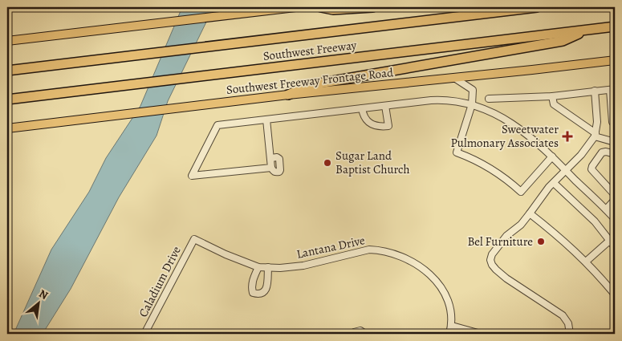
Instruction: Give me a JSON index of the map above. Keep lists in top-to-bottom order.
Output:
{
  "streets": {
    "highway": ["Southwest Freeway"],
    "main road": ["Southwest Freeway Frontage Road"],
    "street": ["Lantana Drive", "Caladium Drive"]
  },
  "crossings": [
    ["Lantana Drive", "Caladium Drive"]
  ],
  "places": {
    "health": ["Sweetwater Pulmonary Associates"],
    "other": ["Sugar Land Baptist Church", "Bel Furniture"]
  },
  "north": "top right"
}
